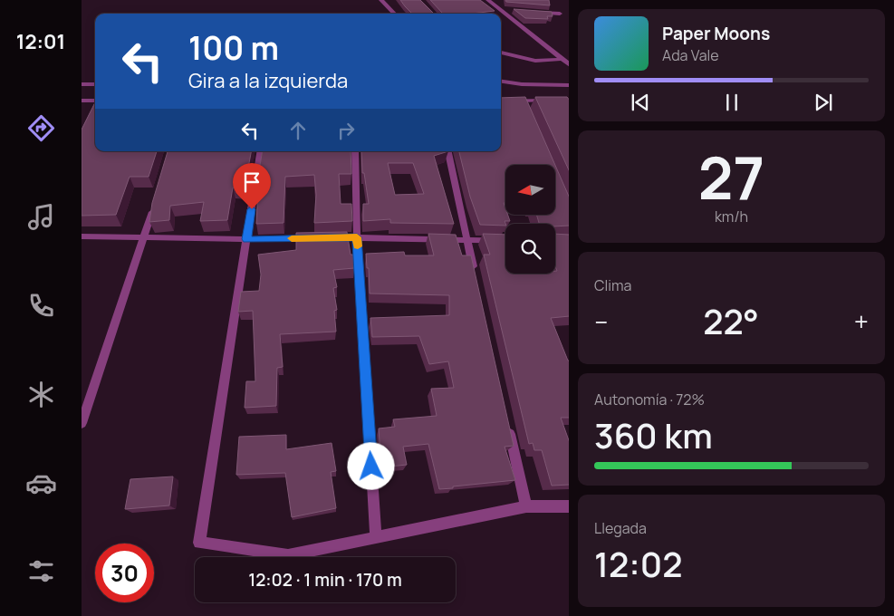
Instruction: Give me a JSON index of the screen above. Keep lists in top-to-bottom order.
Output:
{
  "north": "left",
  "page": {
    "tabs": "12:01",
    "turn": ["100 m", "Gira a la izquierda"],
    "song": ["Paper Moons", "Ada Vale"],
    "tile": [
      ["27", "km/h"],
      "Clima",
      ["Autonomía · 72%", "360 km"],
      ["Llegada", "12:02"]
    ],
    "heat": ["−", "22°", "+"],
    "limit": "30",
    "trip": "12:02 · 1 min · 170 m"
  }
}
